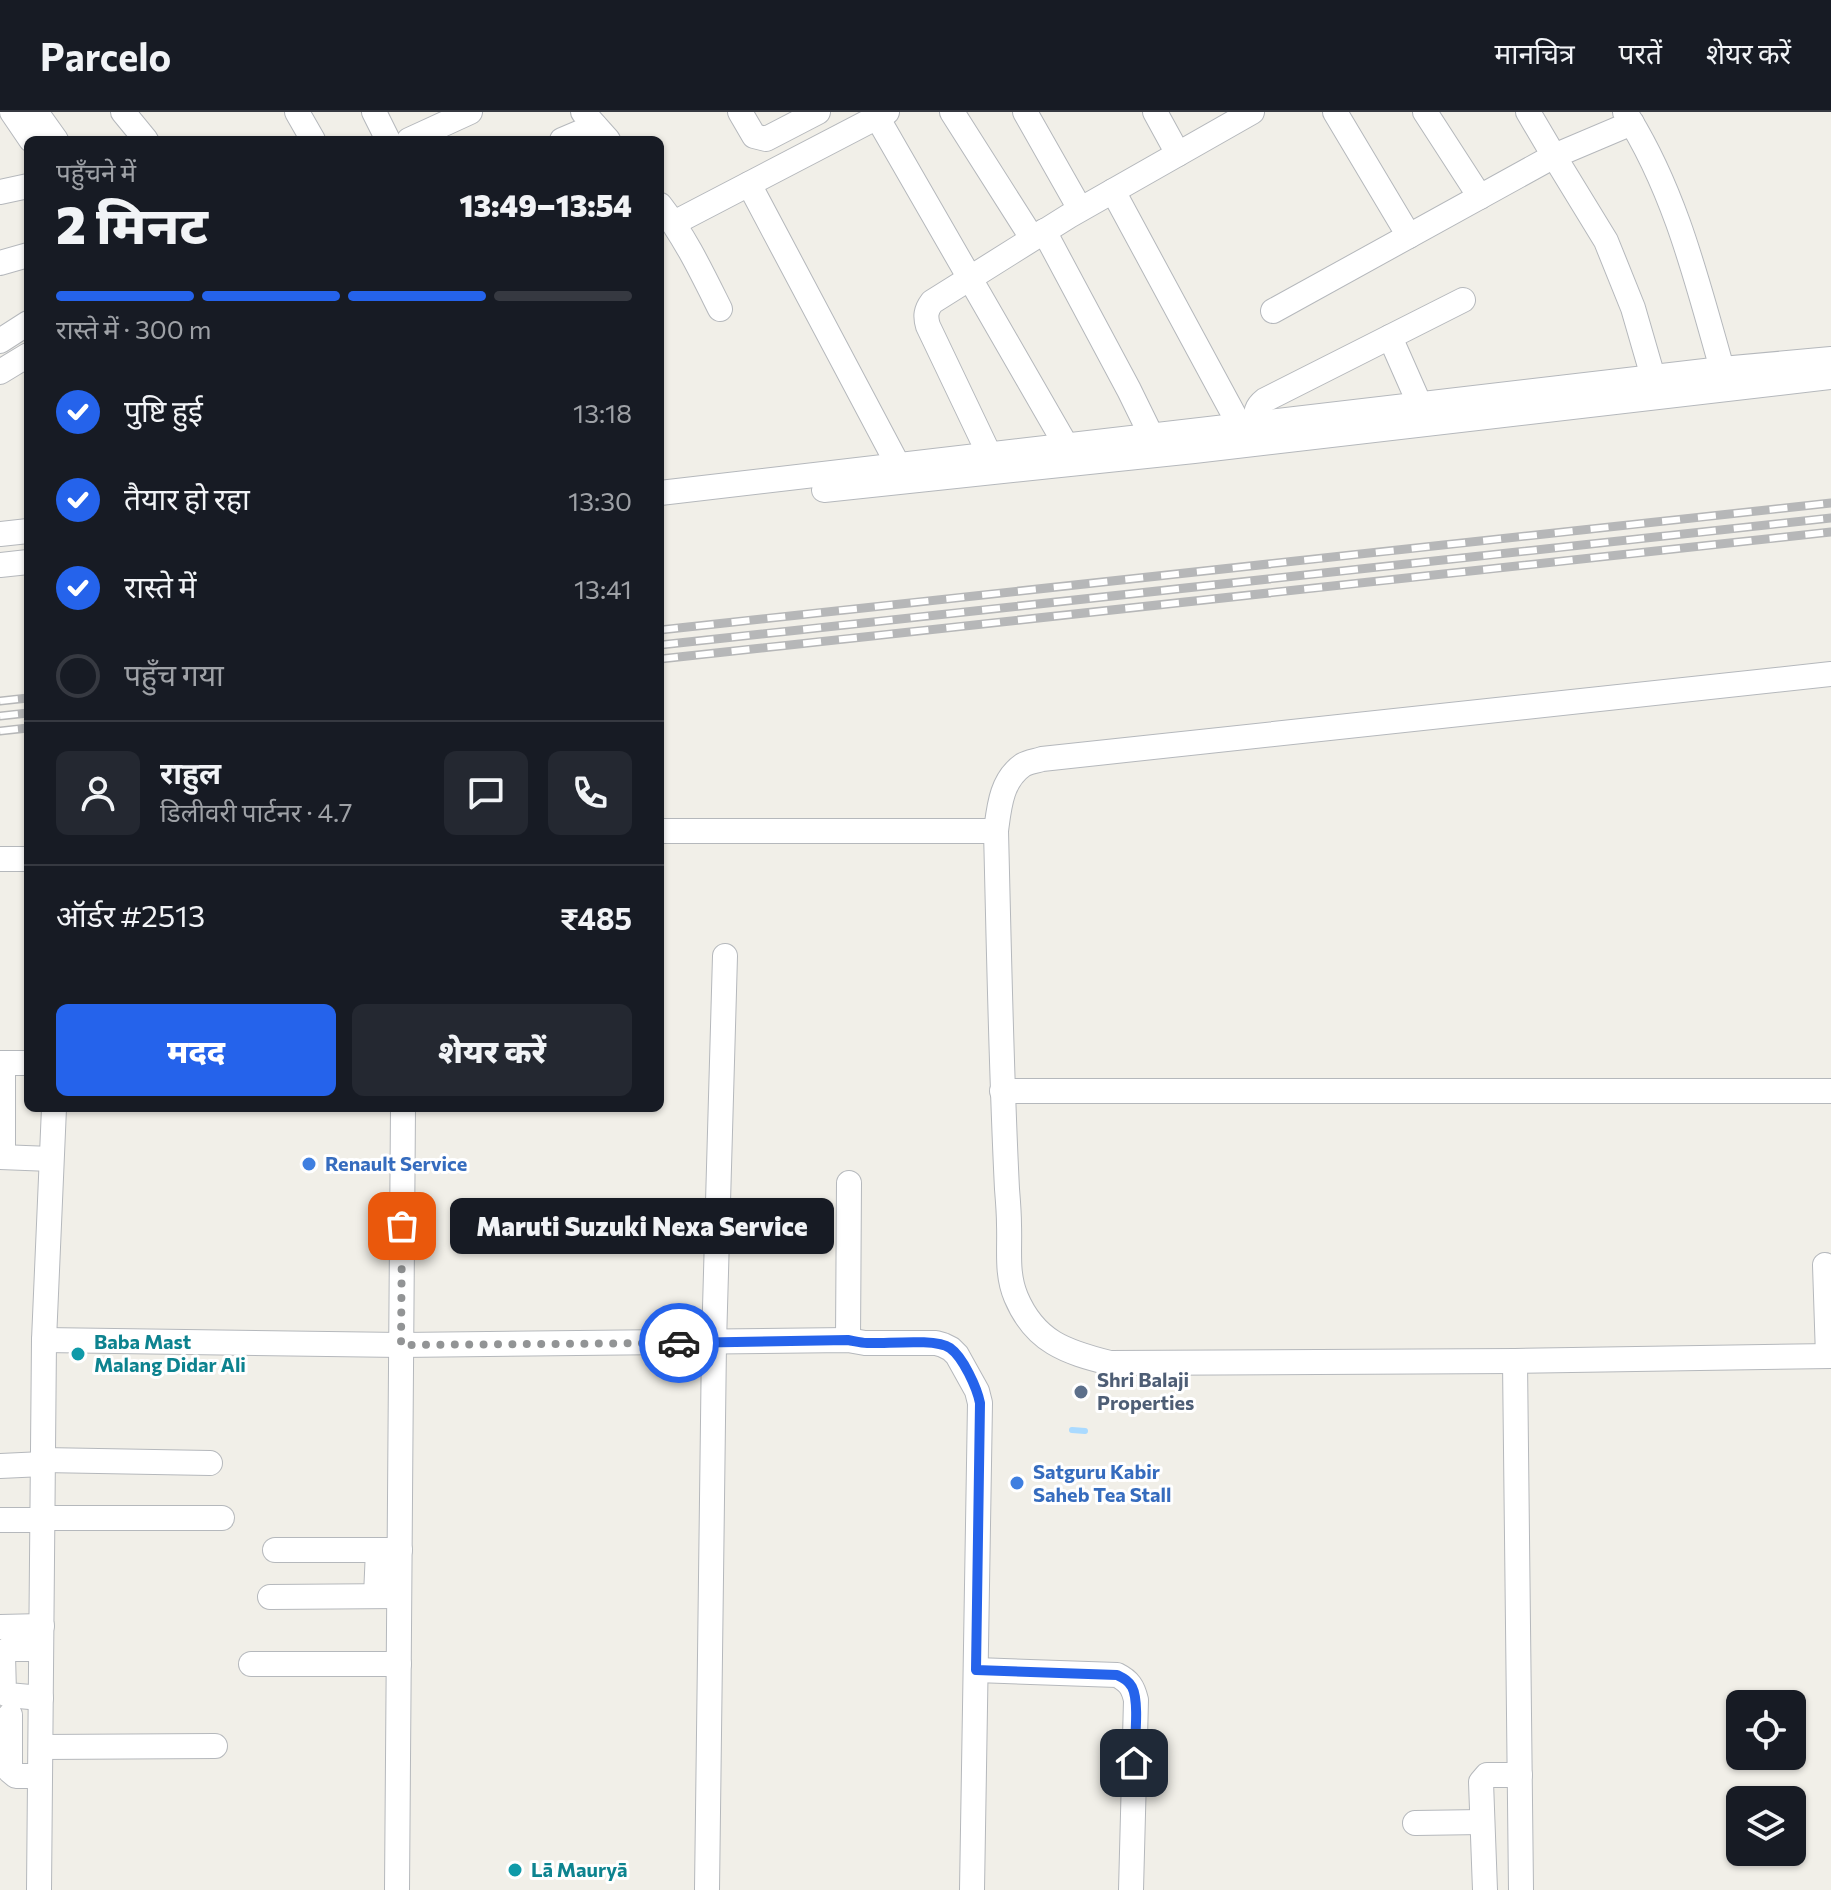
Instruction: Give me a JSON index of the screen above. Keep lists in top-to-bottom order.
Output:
{
  "places": [
    "Renault Service",
    "Maruti Suzuki Nexa Service",
    "Baba Mast Malang Didar Ali",
    "Shri Balaji Properties",
    "Satguru Kabir Saheb Tea Stall",
    "Lā Mauryā"
  ],
  "page": {
    "header": "Parcelo",
    "nav": ["मानचित्र", "परतें", "शेयर करें"],
    "heading": ["2 मिनट", "पहुँचने में", "13:49–13:54"],
    "panel": [
      "राहुल",
      "डिलीवरी पार्टनर · 4.7",
      "ऑर्डर #2513",
      "₹485"
    ],
    "bar": "रास्ते में · 300 m",
    "list": [
      ["पुष्टि हुई", "13:18"],
      ["तैयार हो रहा", "13:30"],
      ["रास्ते में", "13:41"],
      "पहुँच गया"
    ],
    "buttons": ["मदद", "शेयर करें"],
    "bubble": "Maruti Suzuki Nexa Service"
  }
}
